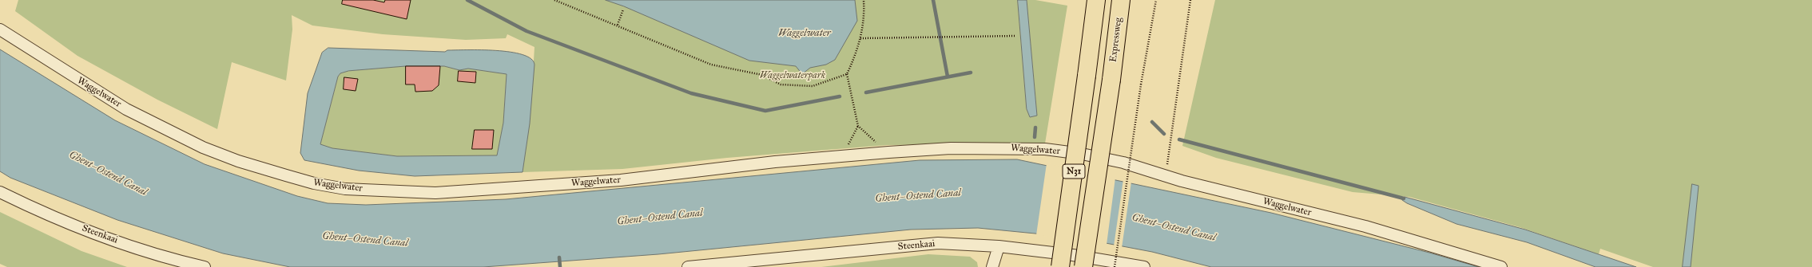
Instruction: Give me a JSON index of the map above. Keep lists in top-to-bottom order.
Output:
{
  "streets": {
    "highway": ["Expressweg", "N31"],
    "street": ["Waggelwater", "Steenkaai"]
  },
  "water": ["Waggelwater", "Ghent–Ostend Canal"],
  "parks": ["Waggelwaterpark"]
}
